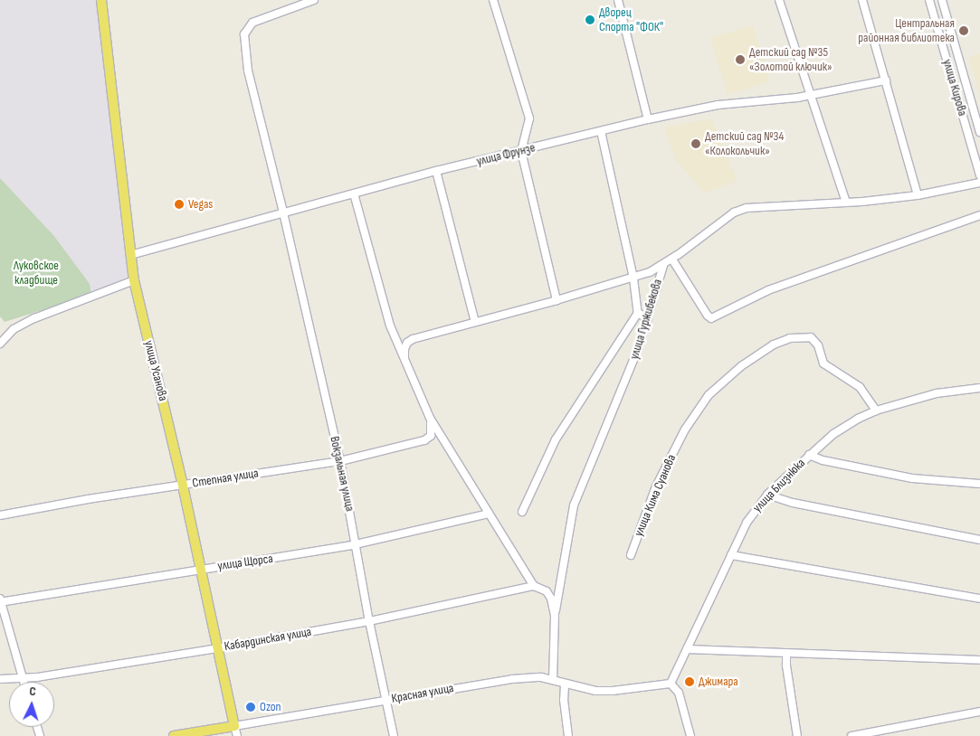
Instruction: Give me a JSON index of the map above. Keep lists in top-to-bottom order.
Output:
{
  "streets": {
    "main road": ["улица Усанова", "Красная улица"],
    "street": [
      "улица Кирова",
      "улица Фрунзе",
      "улица Гуржибекова",
      "Вокзальная улица",
      "Степная улица",
      "улица Близнюка",
      "улица Кима Суанова",
      "улица Щорса",
      "Кабардинская улица"
    ]
  },
  "crossings": [
    ["улица Фрунзе", "улица Усанова"],
    ["улица Фрунзе", "Вокзальная улица"],
    ["улица Усанова", "Степная улица"],
    ["улица Усанова", "улица Щорса"],
    ["улица Усанова", "Кабардинская улица"],
    ["улица Усанова", "Красная улица"],
    ["Вокзальная улица", "Степная улица"],
    ["Вокзальная улица", "улица Щорса"],
    ["Вокзальная улица", "Кабардинская улица"],
    ["Вокзальная улица", "Красная улица"],
    ["улица Близнюка", "улица Кима Суанова"],
    ["улица Близнюка", "Красная улица"]
  ],
  "parks": ["Луковское кладбище"],
  "places": [
    "Дворец Спорта \"ФОК\"",
    "Центральная районная библиотека",
    "Детский сад №35 «Золотой ключик»",
    "Детский сад №34 «Колокольчик»",
    "Vegas",
    "Джимара",
    "Ozon"
  ],
  "north": "top"
}
